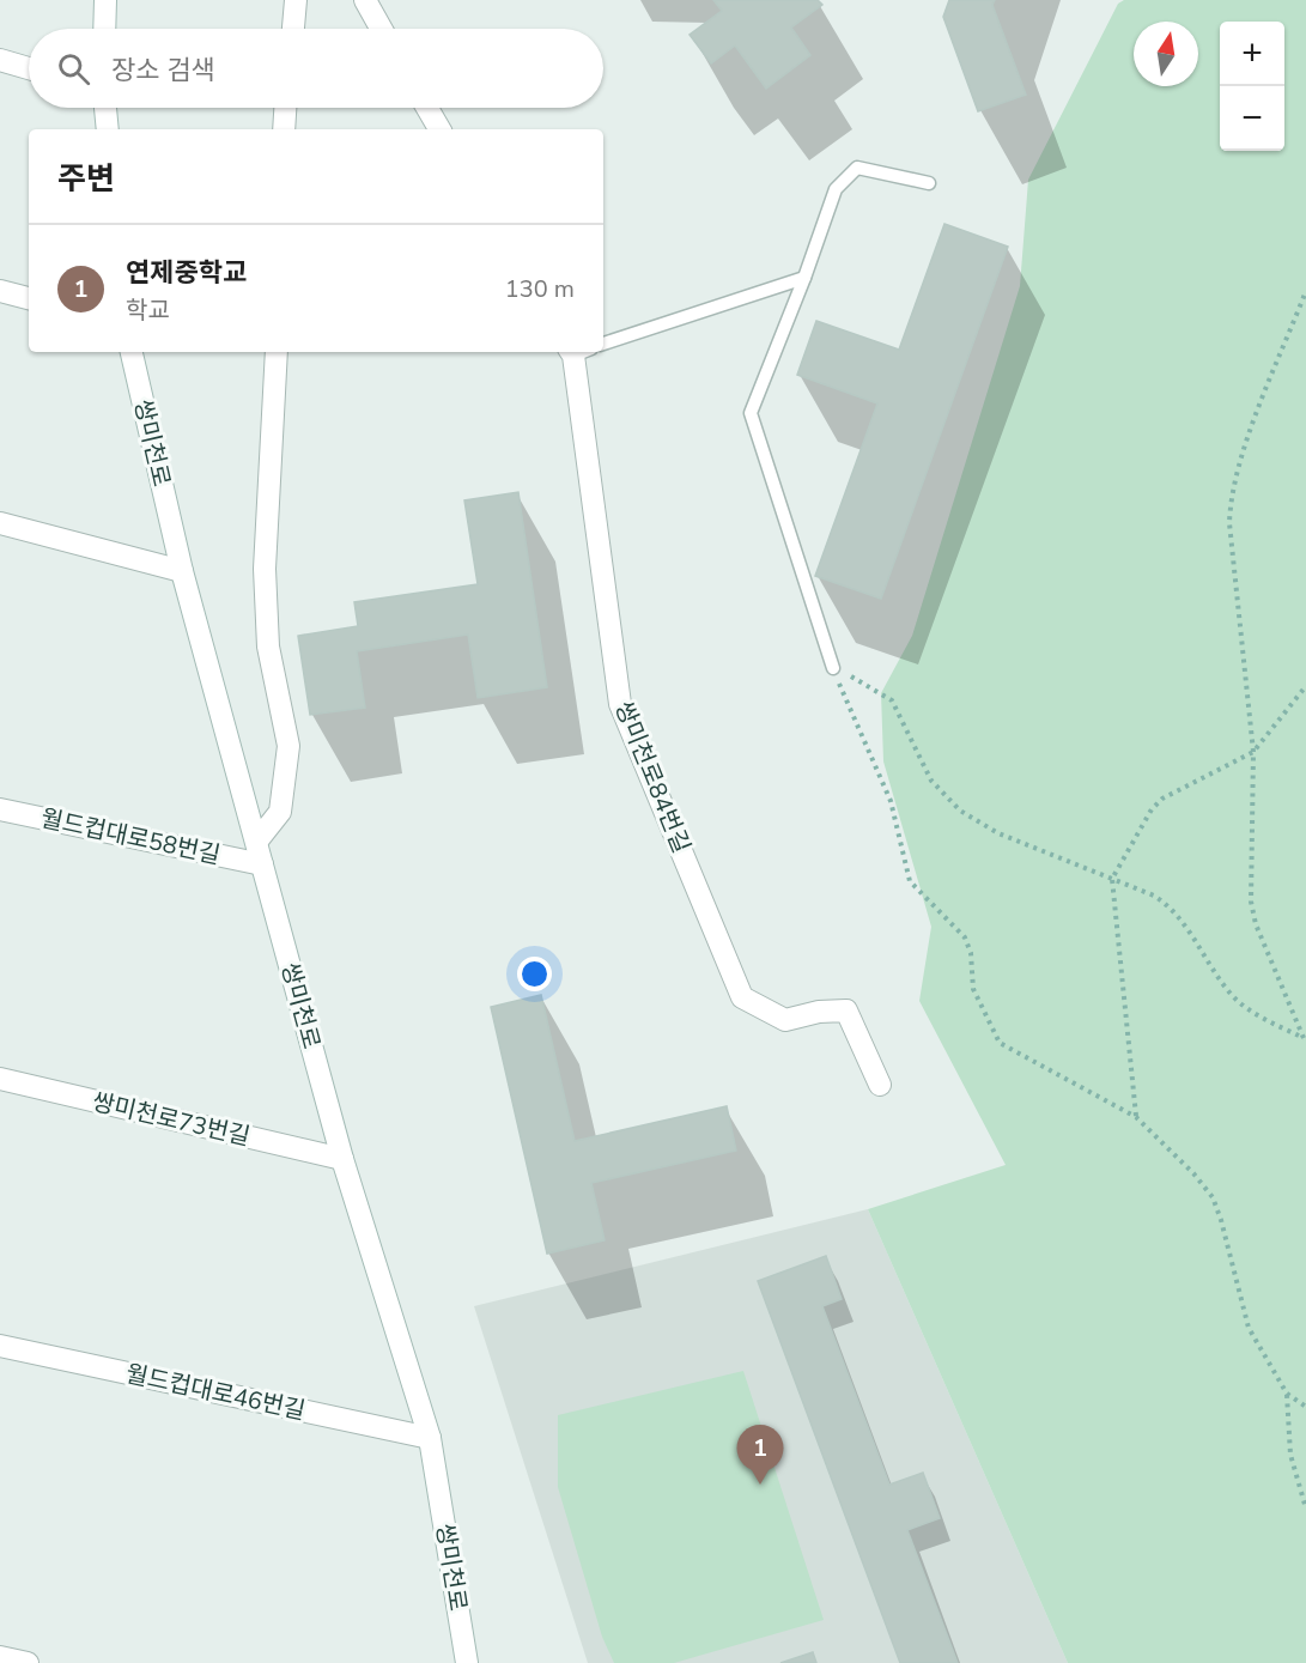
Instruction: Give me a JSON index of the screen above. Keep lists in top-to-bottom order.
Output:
{
  "streets": {
    "street": [
      "쌍미천로",
      "쌍미천로84번길",
      "월드컵대로58번길",
      "쌍미천로73번길",
      "월드컵대로46번길"
    ]
  },
  "crossings": [
    ["쌍미천로", "월드컵대로58번길"],
    ["쌍미천로", "쌍미천로73번길"],
    ["쌍미천로", "월드컵대로46번길"]
  ],
  "north": "top",
  "page": {
    "map_buttons": ["+", "−"],
    "search": "장소 검색",
    "heading": "주변",
    "list": [
      {
        "mark": "1",
        "name": "연제중학교",
        "note": "학교",
        "value": "130 m"
      }
    ],
    "pins": "1"
  }
}
